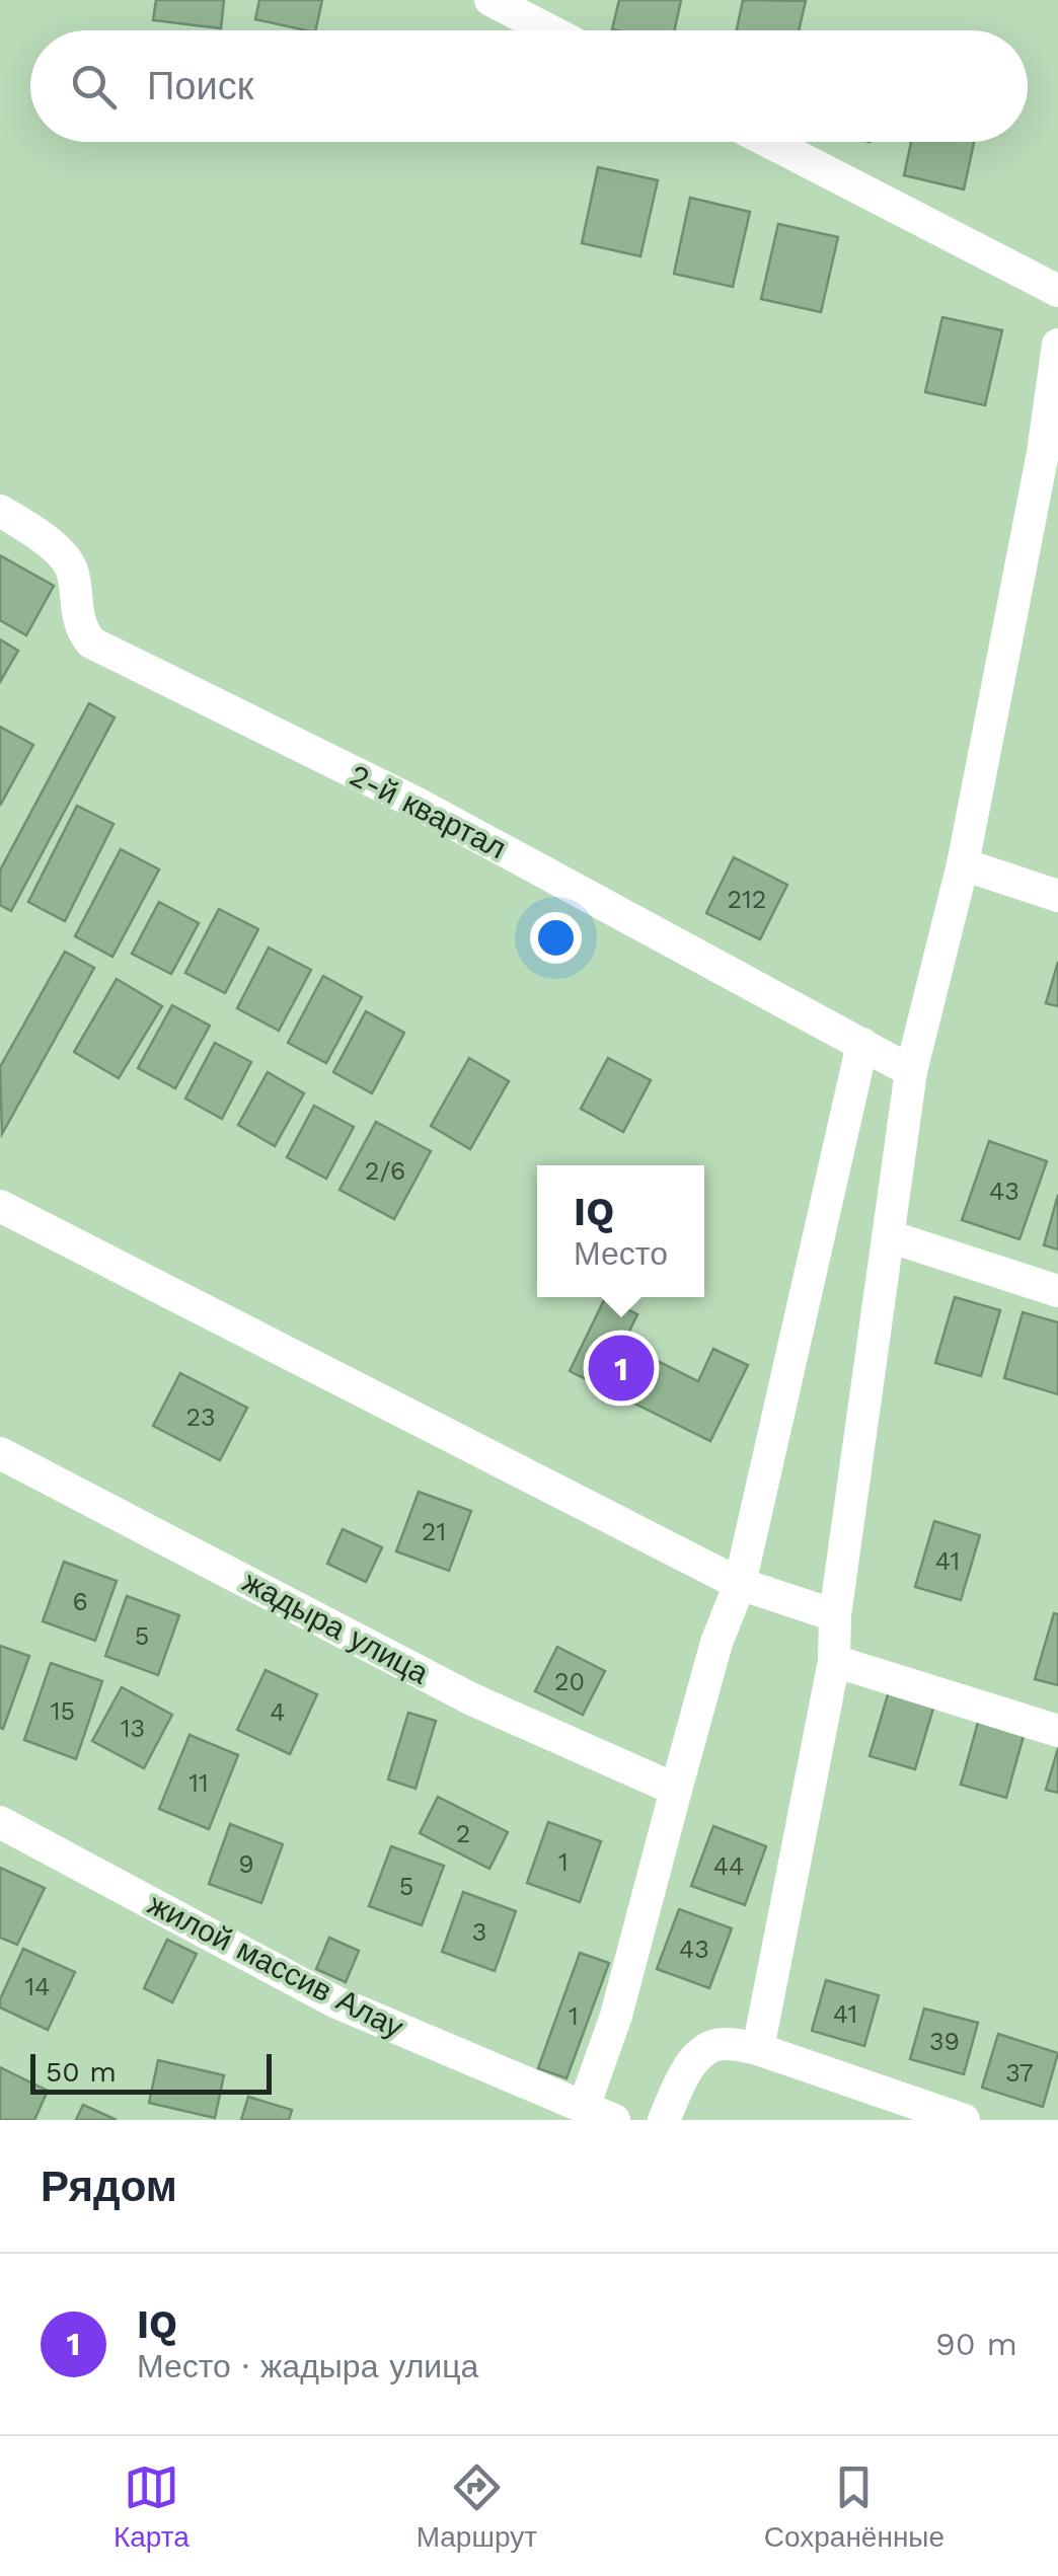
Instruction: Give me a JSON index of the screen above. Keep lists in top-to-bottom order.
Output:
{
  "streets": {
    "street": ["2-й квартал", "жадыра улица", "жилой массив Алау"]
  },
  "house_numbers": [
    "212",
    "2/6",
    "43",
    "23",
    "21",
    "41",
    "6",
    "5",
    "20",
    "15",
    "4",
    "13",
    "11",
    "2",
    "1",
    "9",
    "44",
    "5",
    "3",
    "43",
    "14",
    "41",
    "1",
    "39",
    "37"
  ],
  "scale_bar": "50 m",
  "page": {
    "search": "Поиск",
    "popup": ["IQ", "Место"],
    "pins": "1",
    "scale": "50 m",
    "heading": "Рядом",
    "list": [
      {
        "mark": "1",
        "name": "IQ",
        "note": "Место · жадыра улица",
        "value": "90 m"
      }
    ],
    "nav": ["Карта", "Маршрут", "Сохранённые"]
  }
}
